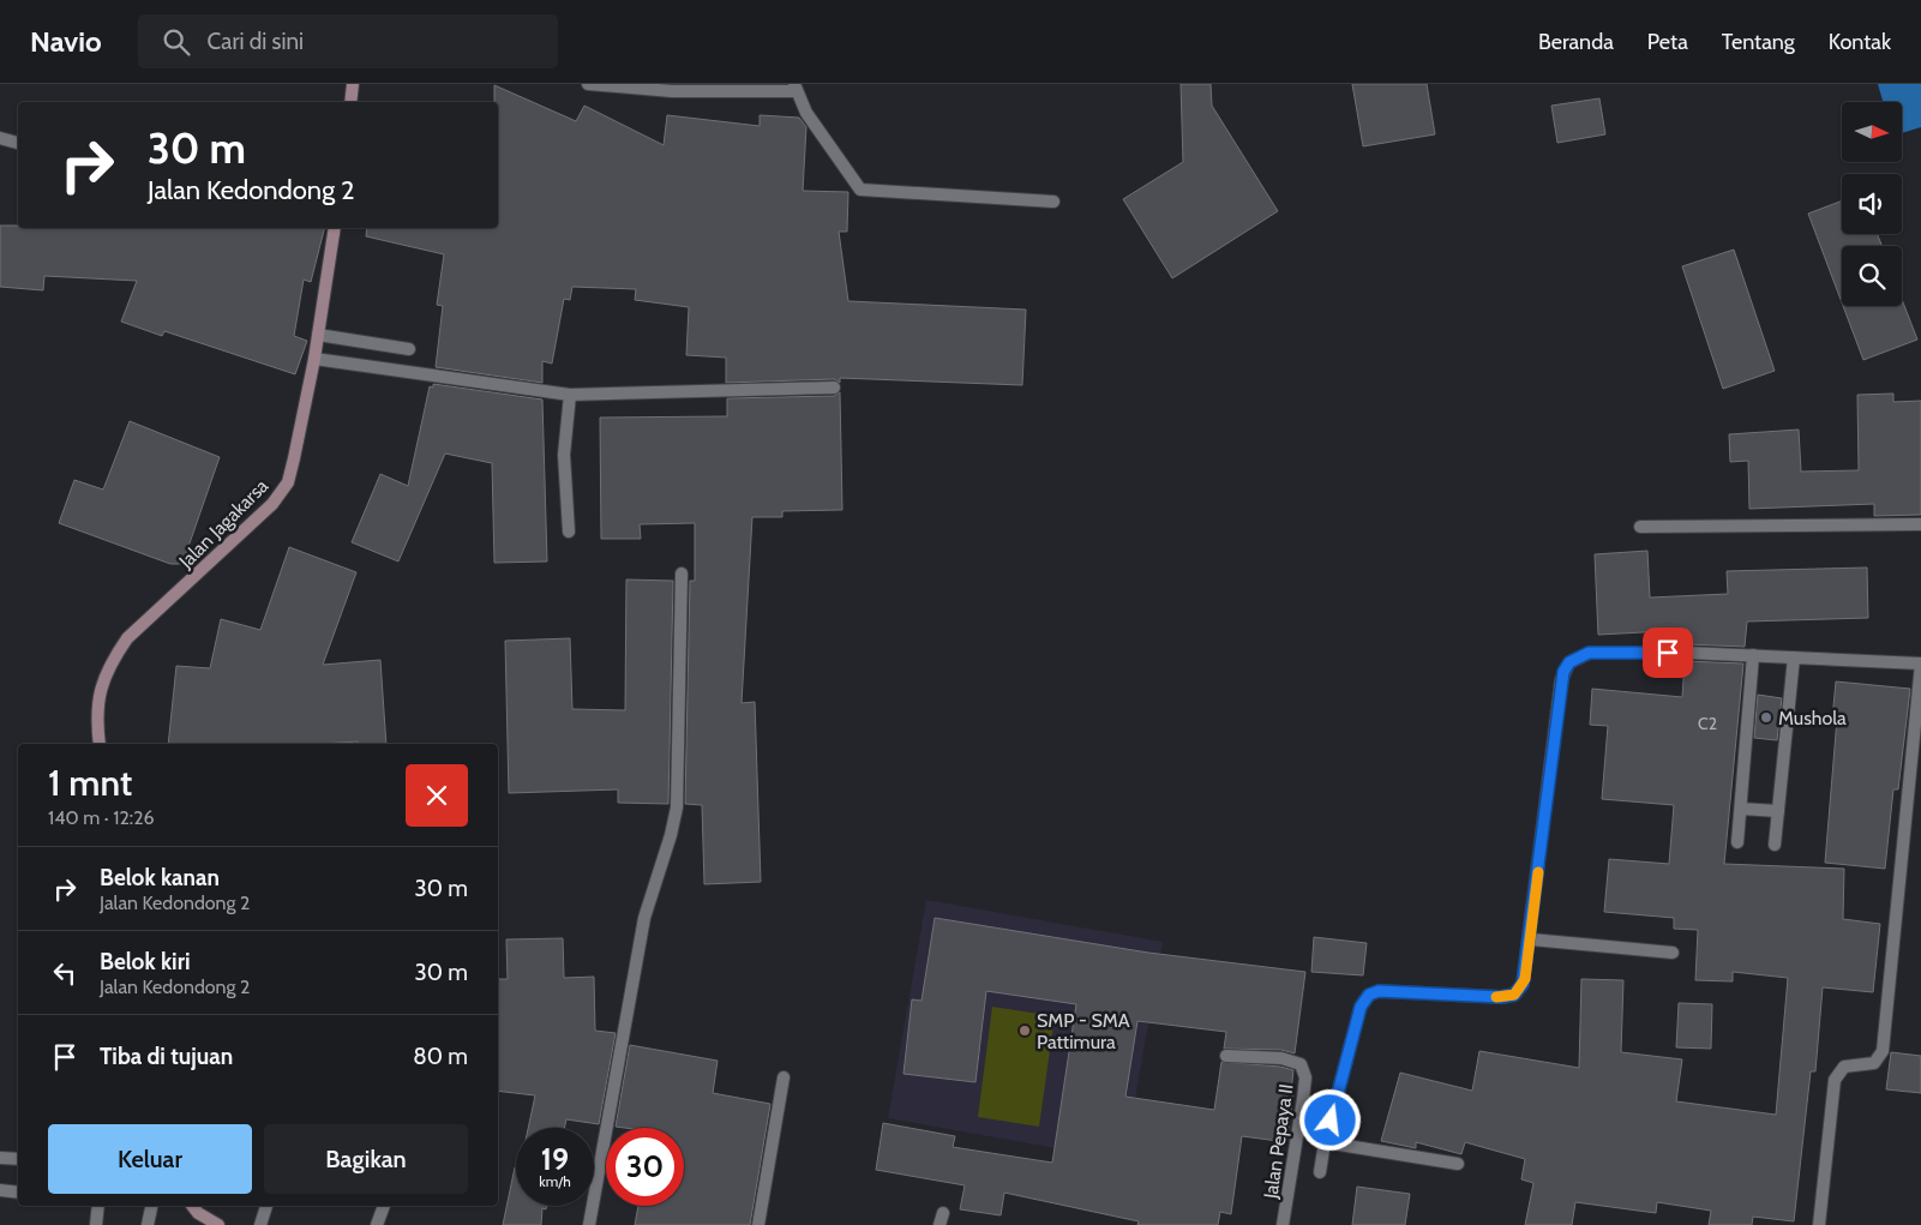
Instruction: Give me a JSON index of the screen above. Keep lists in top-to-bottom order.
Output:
{
  "streets": {
    "main road": ["Jalan Jagakarsa"],
    "street": ["Jalan Pepaya II"]
  },
  "places": ["Mushola", "SMP - SMA Pattimura"],
  "house_numbers": ["C2"],
  "north": "right",
  "page": {
    "header": "Navio",
    "search": "Cari di sini",
    "nav": [
      "Beranda",
      "Peta",
      "Tentang",
      "Kontak"
    ],
    "turn": ["30 m", "Jalan Kedondong 2"],
    "heading": ["1 mnt", "140 m · 12:26"],
    "list": [
      {
        "name": "Belok kanan",
        "note": "Jalan Kedondong 2",
        "value": "30 m"
      },
      {
        "name": "Belok kiri",
        "note": "Jalan Kedondong 2",
        "value": "30 m"
      },
      {
        "name": "Tiba di tujuan",
        "value": "80 m"
      }
    ],
    "buttons": ["Keluar", "Bagikan"],
    "speed": "19 km/h",
    "limit": "30"
  }
}
